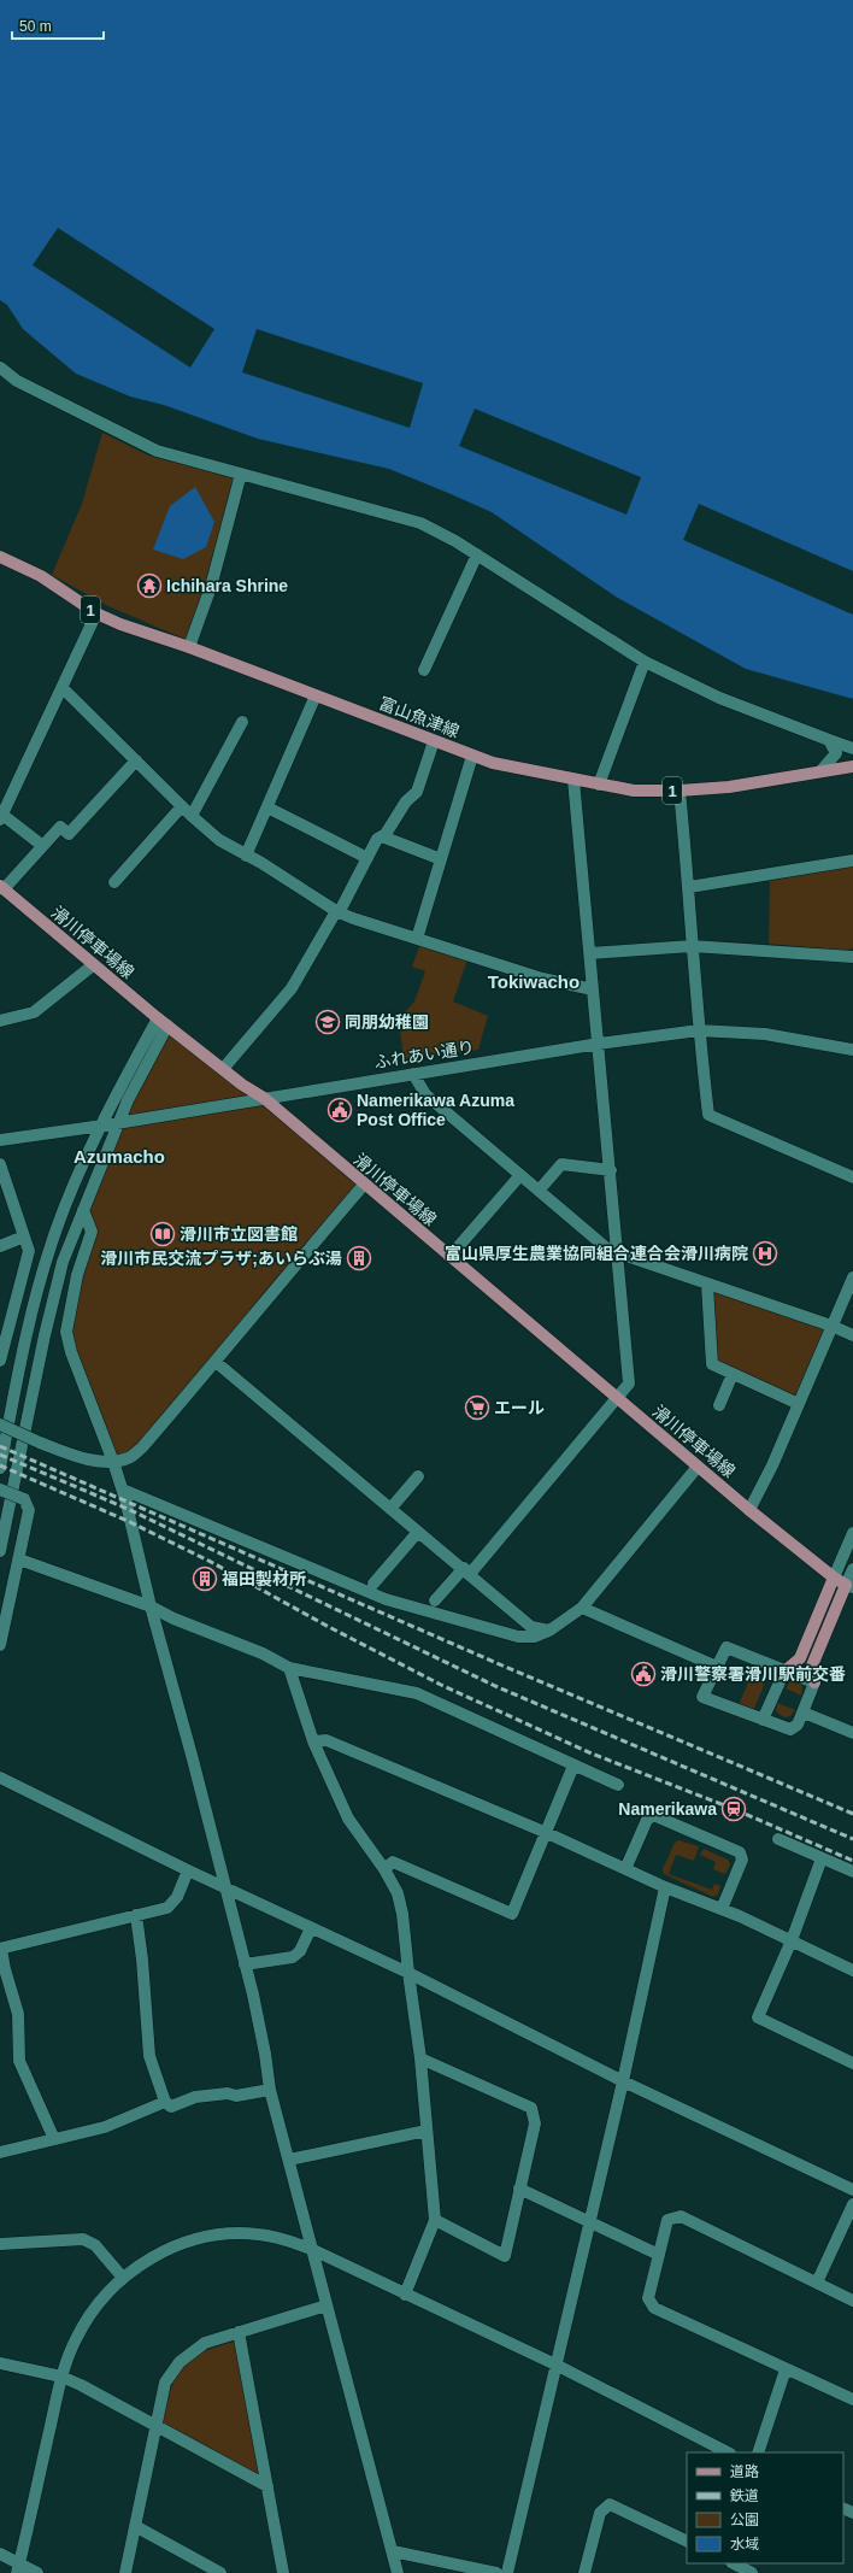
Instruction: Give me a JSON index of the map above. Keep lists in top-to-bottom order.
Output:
{
  "streets": {
    "main road": ["1", "富山魚津線", "滑川停車場線"],
    "street": ["ふれあい通り"]
  },
  "crossings": [
    ["滑川停車場線", "ふれあい通り"]
  ],
  "districts": ["Tokiwacho", "Azumacho"],
  "places": {
    "temple": ["Ichihara Shrine"],
    "school or university": ["同朋幼稚園"],
    "public building": ["Namerikawa Azuma Post Office", "滑川警察署滑川駅前交番"],
    "library": ["滑川市立図書館"],
    "hospital": ["富山県厚生農業協同組合連合会滑川病院"],
    "building": ["滑川市民交流プラザ;あいらぶ湯", "福田製材所"],
    "supermarket": ["エール"],
    "station": ["Namerikawa"]
  },
  "legend": [
    "道路",
    "鉄道",
    "公園",
    "水域"
  ],
  "scale_bar": "50 m"
}
